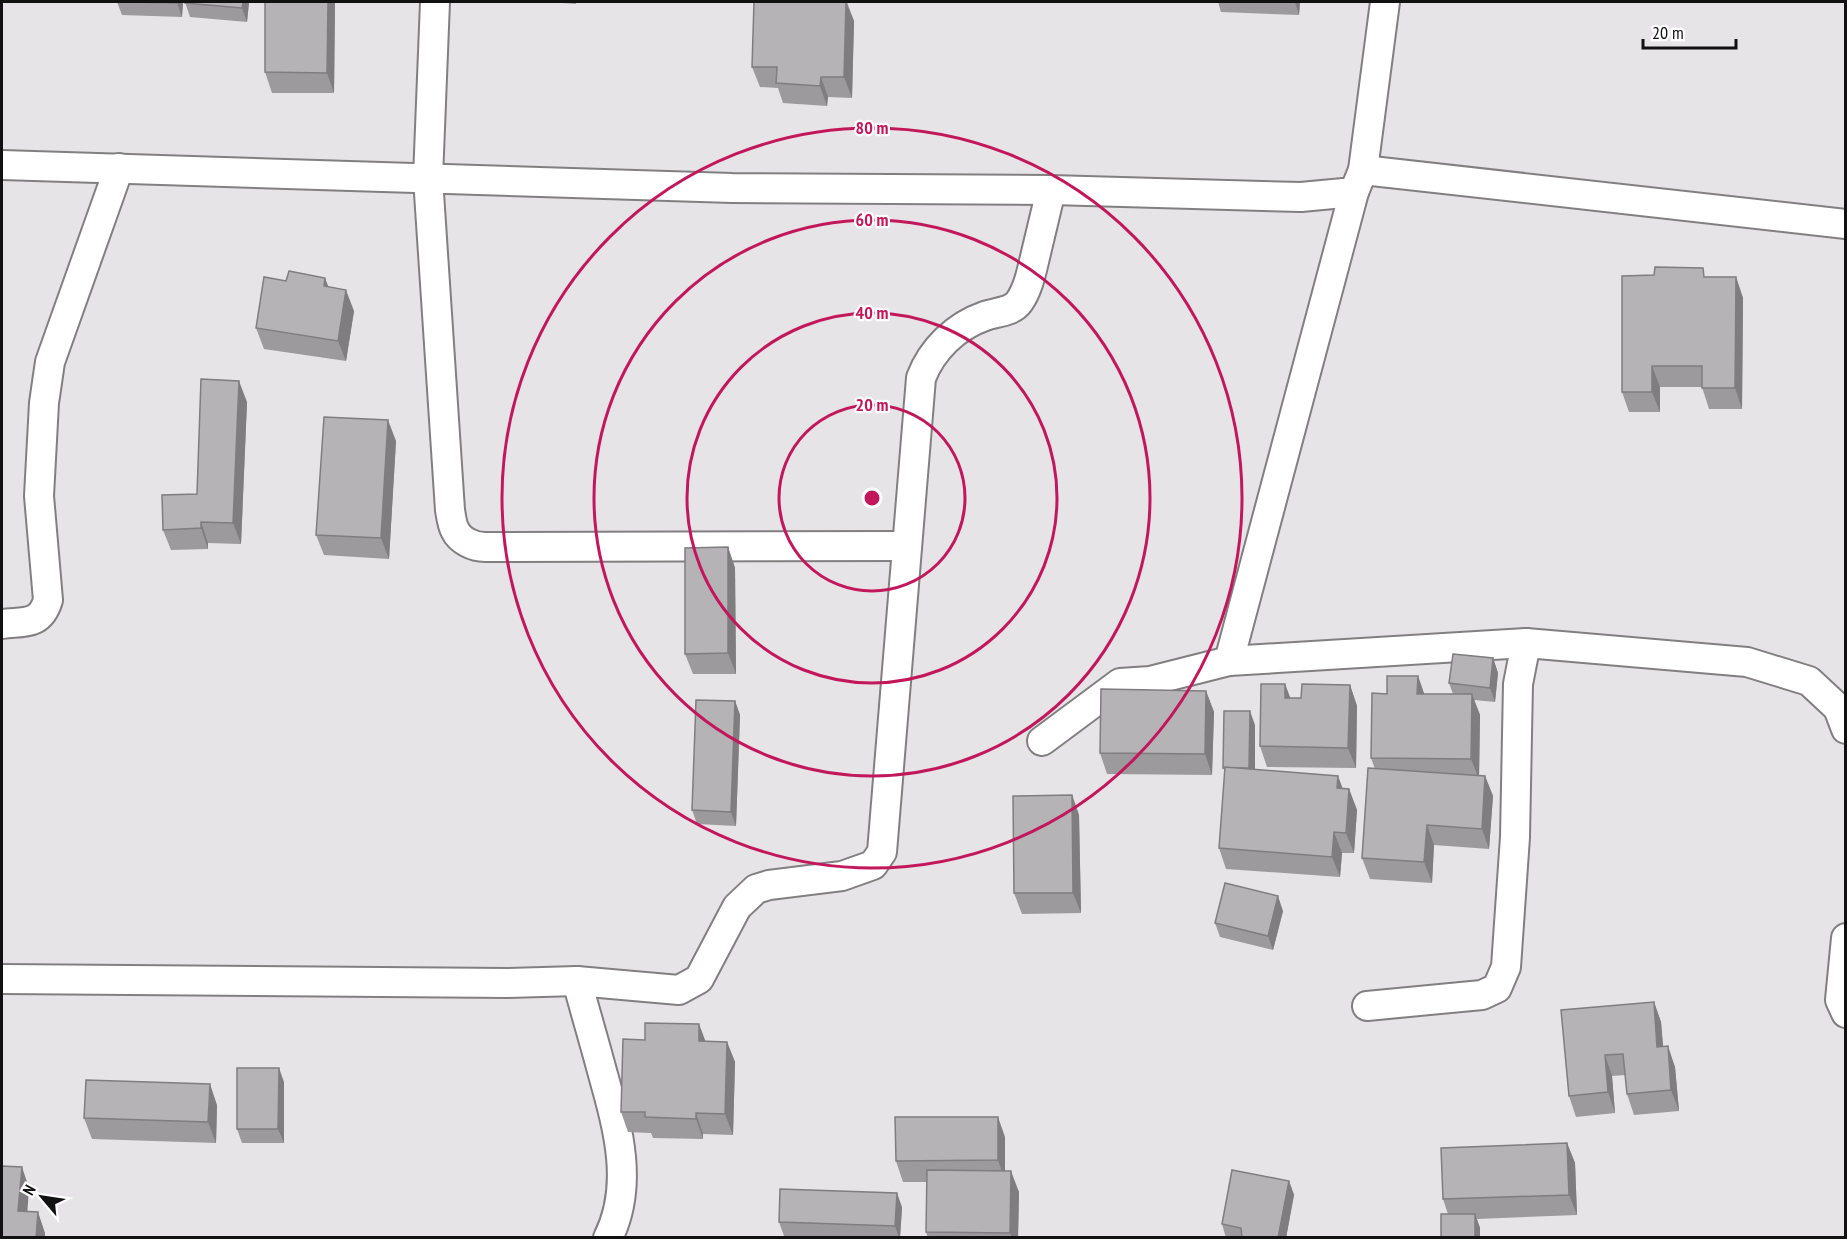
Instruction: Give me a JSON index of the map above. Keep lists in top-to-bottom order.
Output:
{
  "scale_bar": "20 m",
  "north": "top left",
  "rings": [
    "80 m",
    "60 m",
    "40 m",
    "20 m"
  ]
}
